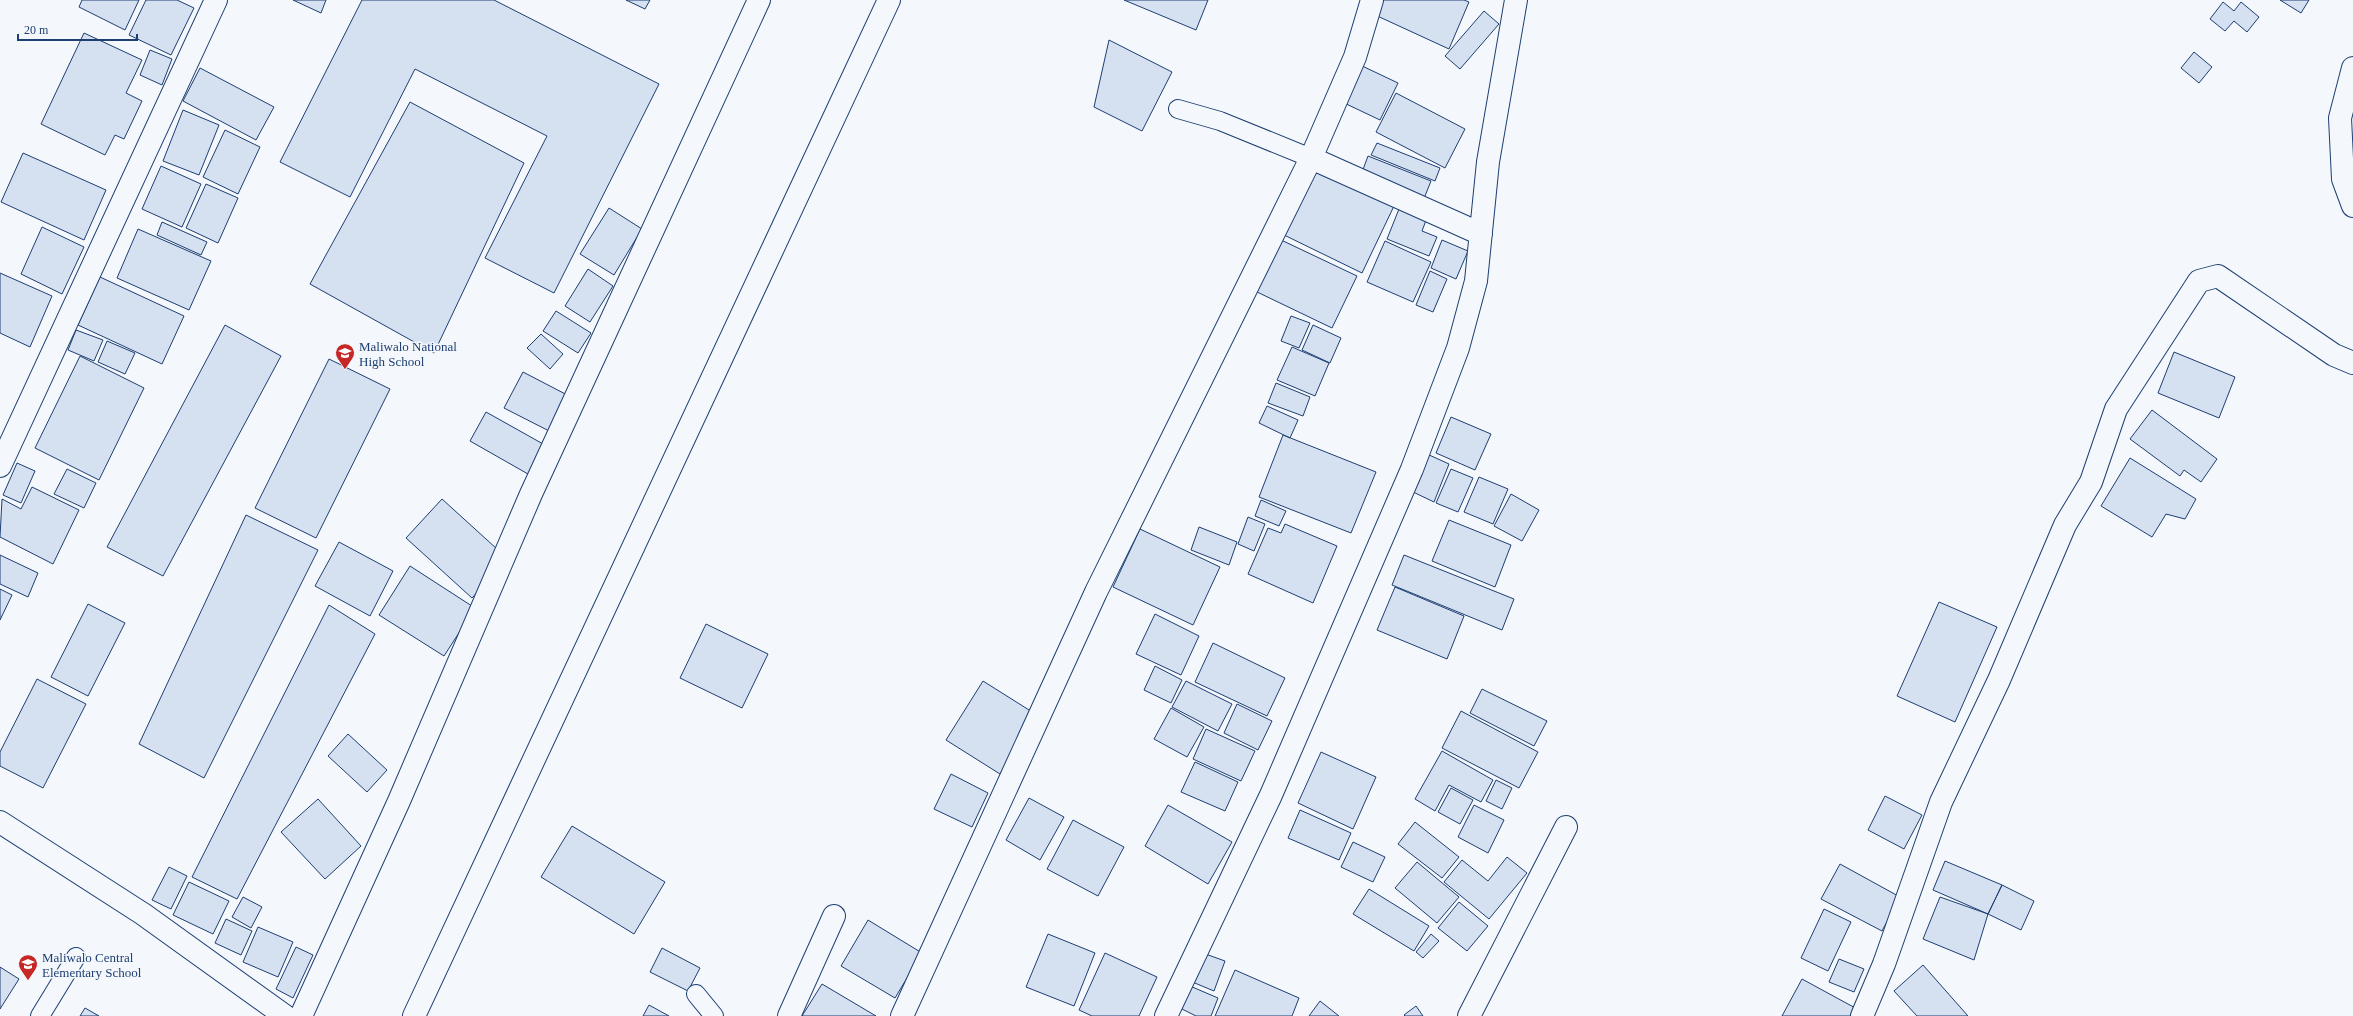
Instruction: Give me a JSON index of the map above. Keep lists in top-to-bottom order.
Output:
{
  "places": {
    "school or university": ["Maliwalo National High School", "Maliwalo Central Elementary School"]
  },
  "scale_bar": "20 m"
}
